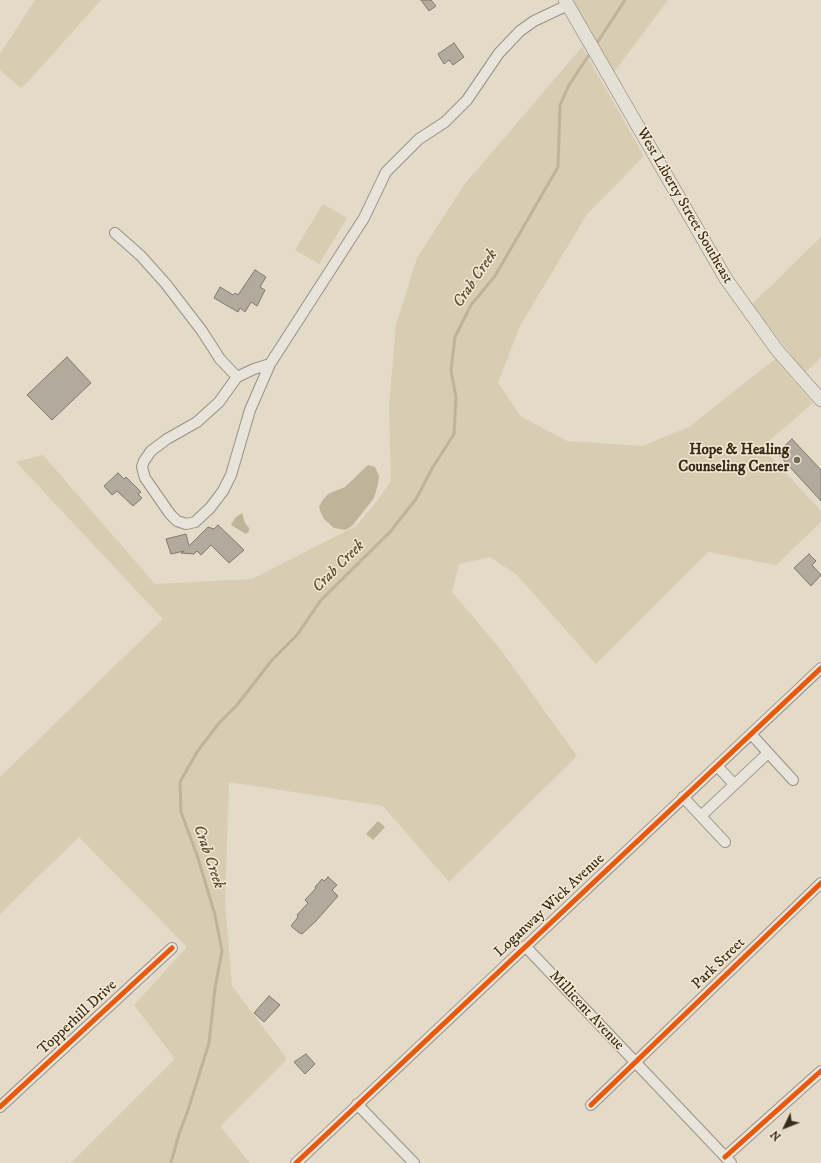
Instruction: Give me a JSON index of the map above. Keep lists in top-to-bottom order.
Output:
{
  "streets": {
    "main road": ["West Liberty Street Southeast"],
    "street": [
      "Loganway Wick Avenue",
      "Park Street",
      "Millicent Avenue",
      "Topperhill Drive"
    ]
  },
  "crossings": [
    ["Loganway Wick Avenue", "Millicent Avenue"],
    ["Park Street", "Millicent Avenue"]
  ],
  "water": ["Crab Creek"],
  "places": ["Hope & Healing Counseling Center"],
  "north": "bottom left"
}
